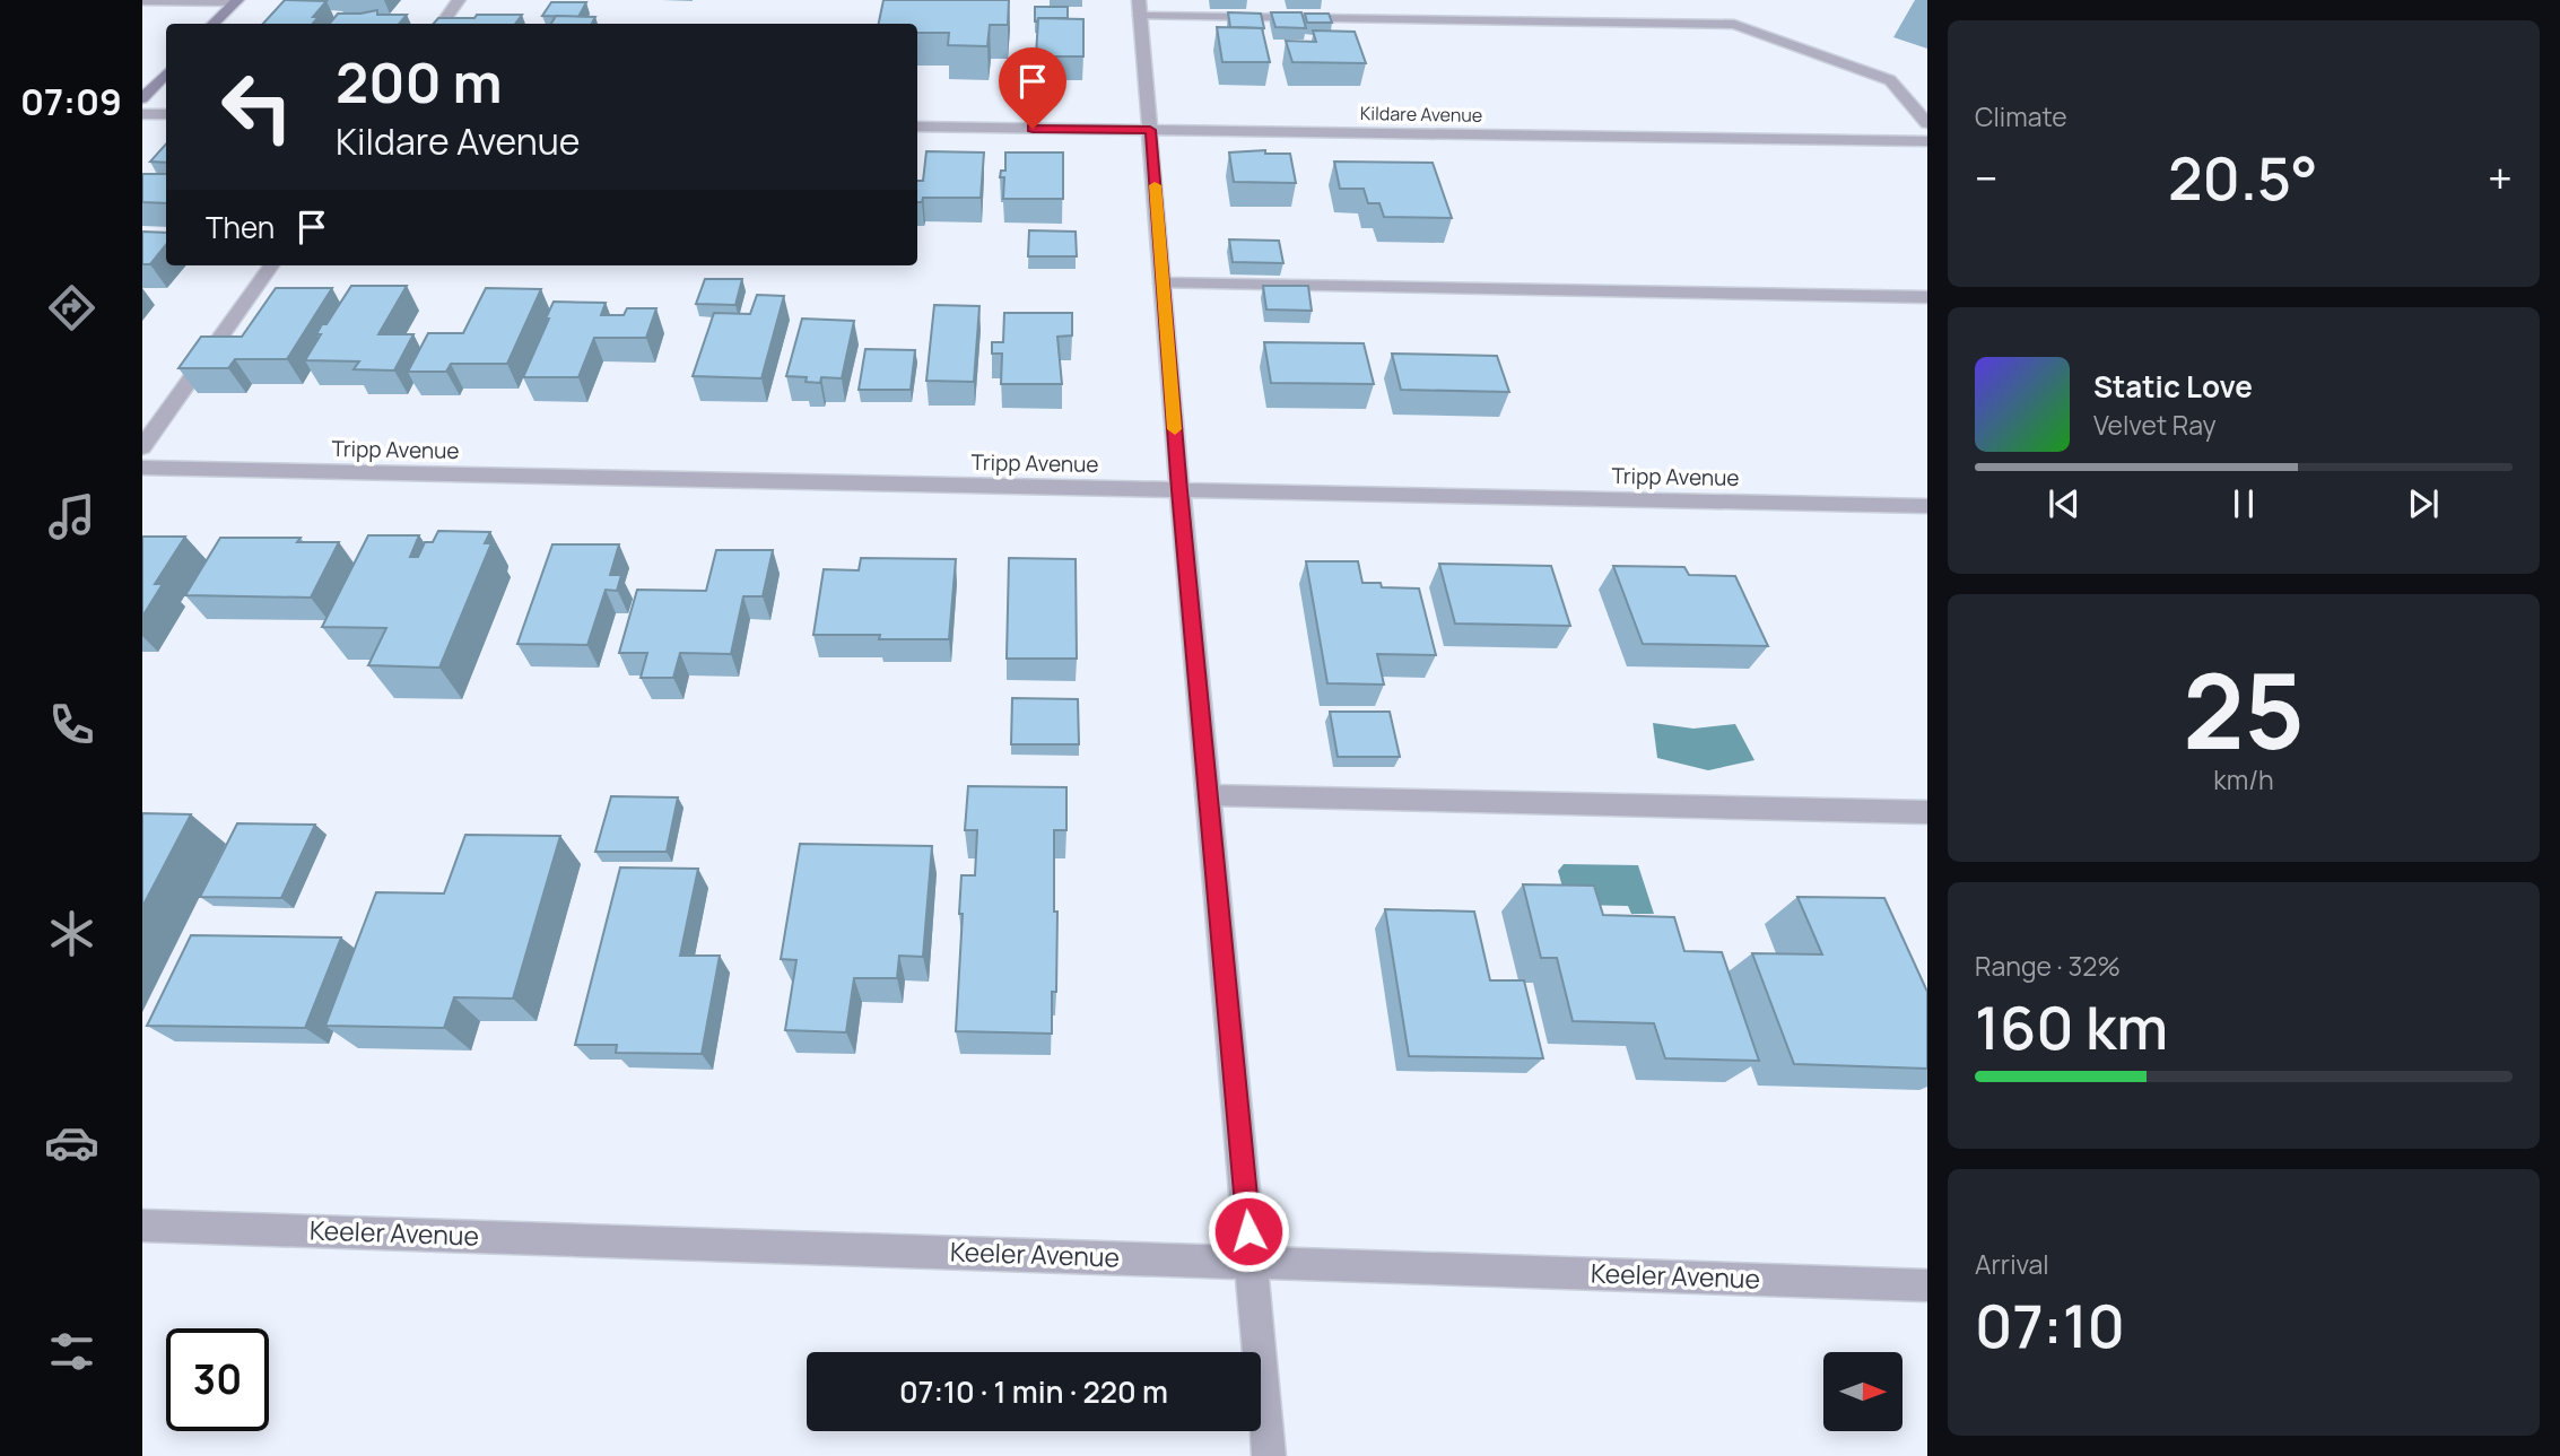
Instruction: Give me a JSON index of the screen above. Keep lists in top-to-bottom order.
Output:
{
  "streets": {
    "street": ["Kildare Avenue", "Tripp Avenue", "Keeler Avenue"]
  },
  "north": "right",
  "page": {
    "tabs": "07:09",
    "tile": [
      "Climate",
      ["25", "km/h"],
      ["Range · 32%", "160 km"],
      ["Arrival", "07:10"]
    ],
    "turn": ["200 m", "Kildare Avenue"],
    "heat": ["−", "20.5°", "+"],
    "then": "Then",
    "song": ["Static Love", "Velvet Ray"],
    "limit": "30",
    "trip": "07:10 · 1 min · 220 m"
  }
}
